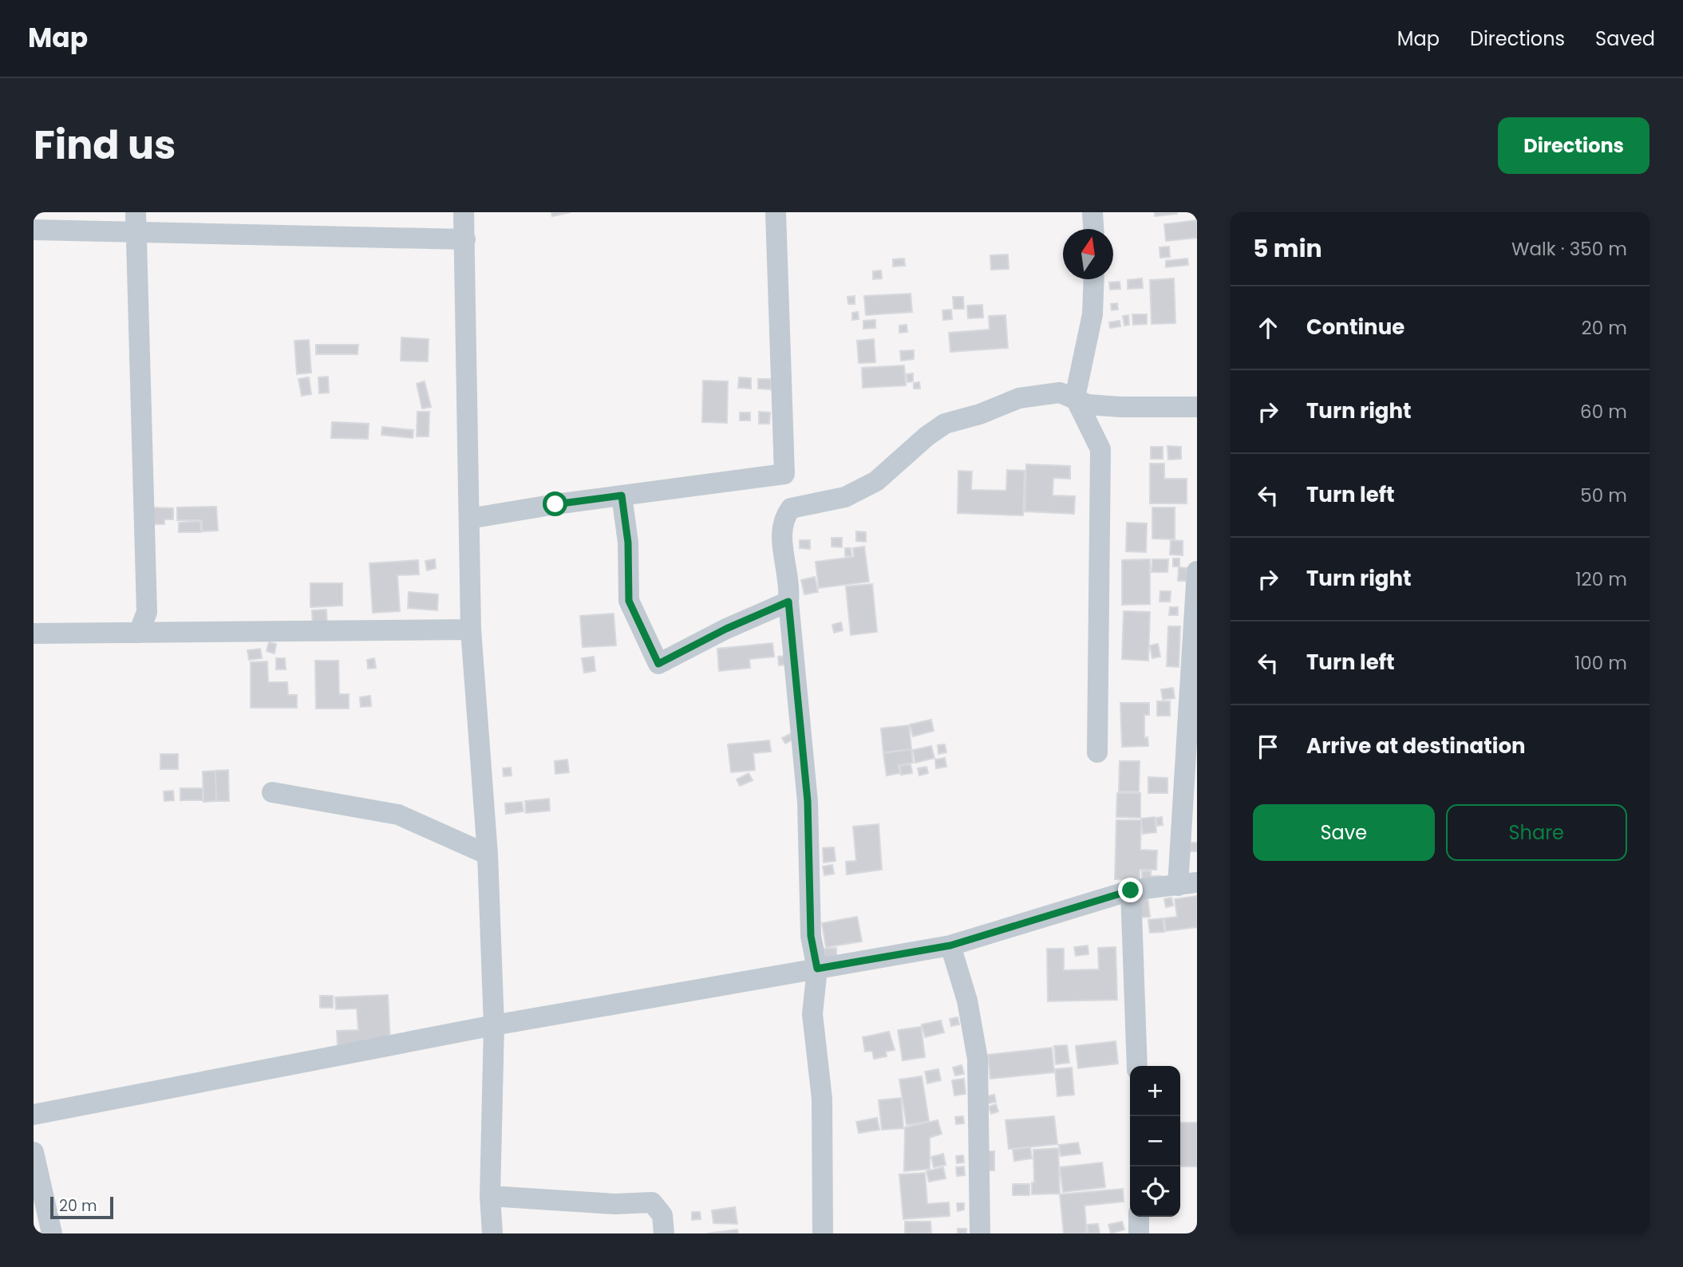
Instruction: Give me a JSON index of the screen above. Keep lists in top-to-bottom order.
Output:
{
  "scale_bar": "20 m",
  "north": "top",
  "page": {
    "header": "Map",
    "nav": ["Map", "Directions", "Saved"],
    "title": "Find us",
    "buttons": [
      "Directions",
      ["Save", "Share"]
    ],
    "heading": ["5 min", "Walk · 350 m"],
    "list": [
      ["Continue", "20 m"],
      ["Turn right", "60 m"],
      ["Turn left", "50 m"],
      ["Turn right", "120 m"],
      ["Turn left", "100 m"],
      "Arrive at destination"
    ],
    "map_buttons": ["+", "−"],
    "scale": "20 m"
  }
}
